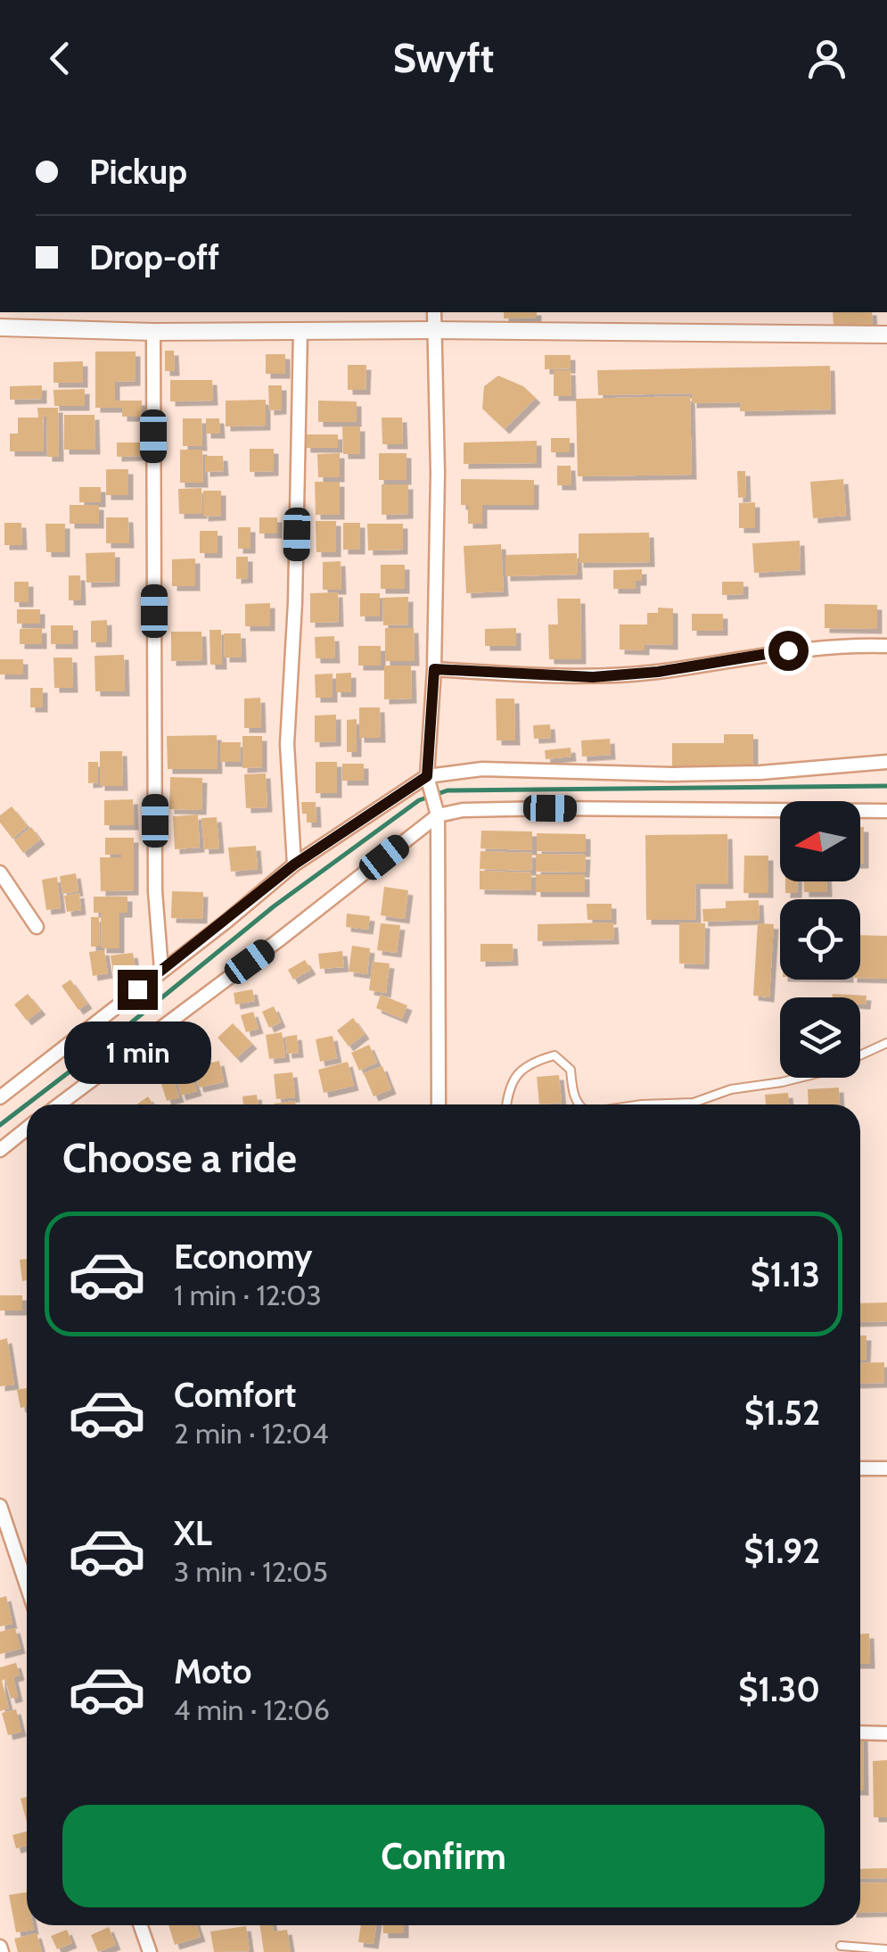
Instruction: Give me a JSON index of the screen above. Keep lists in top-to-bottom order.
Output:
{
  "north": "left",
  "page": {
    "header": "Swyft",
    "banner": ["Pickup", "Drop-off"],
    "bubble": "1 min",
    "heading": "Choose a ride",
    "list": [
      {
        "name": "Economy",
        "note": "1 min · 12:03",
        "value": "$1.13"
      },
      {
        "name": "Comfort",
        "note": "2 min · 12:04",
        "value": "$1.52"
      },
      {
        "name": "XL",
        "note": "3 min · 12:05",
        "value": "$1.92"
      },
      {
        "name": "Moto",
        "note": "4 min · 12:06",
        "value": "$1.30"
      }
    ],
    "buttons": "Confirm"
  }
}
